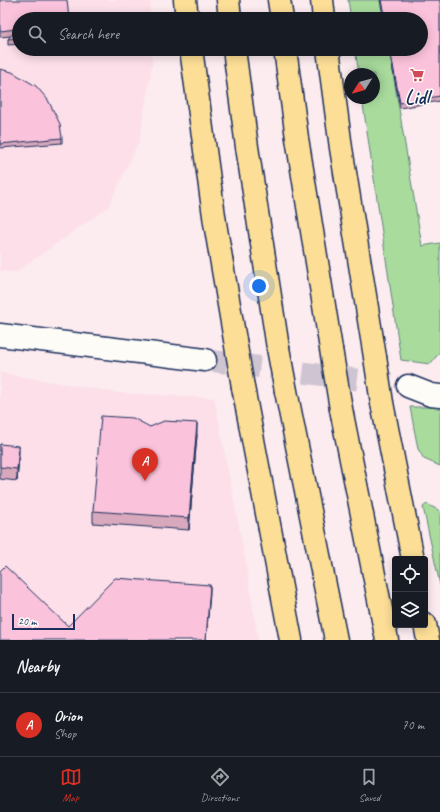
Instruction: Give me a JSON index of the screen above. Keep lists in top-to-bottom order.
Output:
{
  "places": {
    "supermarket": ["Lidl"]
  },
  "scale_bar": "20 m",
  "north": "bottom left",
  "page": {
    "search": "Search here",
    "pins": "A",
    "scale": "20 m",
    "heading": "Nearby",
    "list": [
      {
        "mark": "A",
        "name": "Orion",
        "note": "Shop",
        "value": "70 m"
      }
    ],
    "nav": ["Map", "Directions", "Saved"]
  }
}
